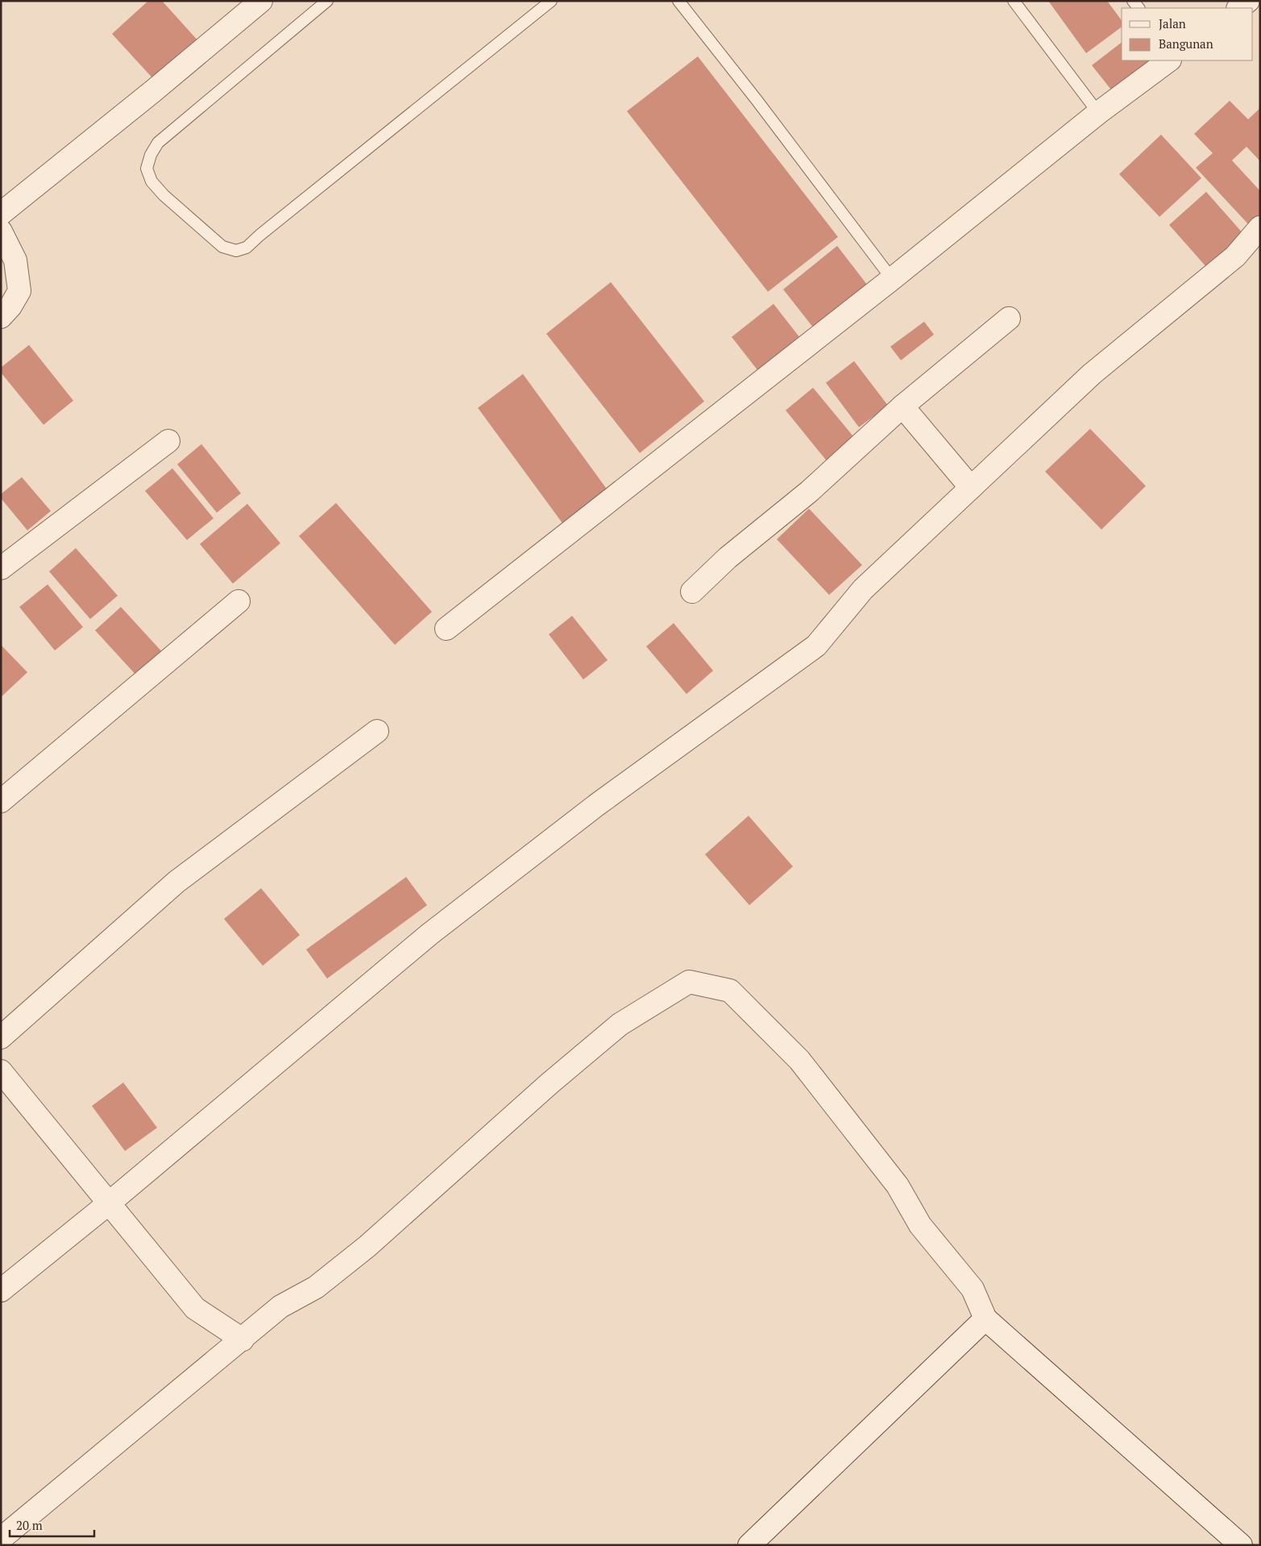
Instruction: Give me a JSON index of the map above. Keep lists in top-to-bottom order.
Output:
{
  "legend": ["Jalan", "Bangunan"],
  "scale_bar": "20 m"
}
